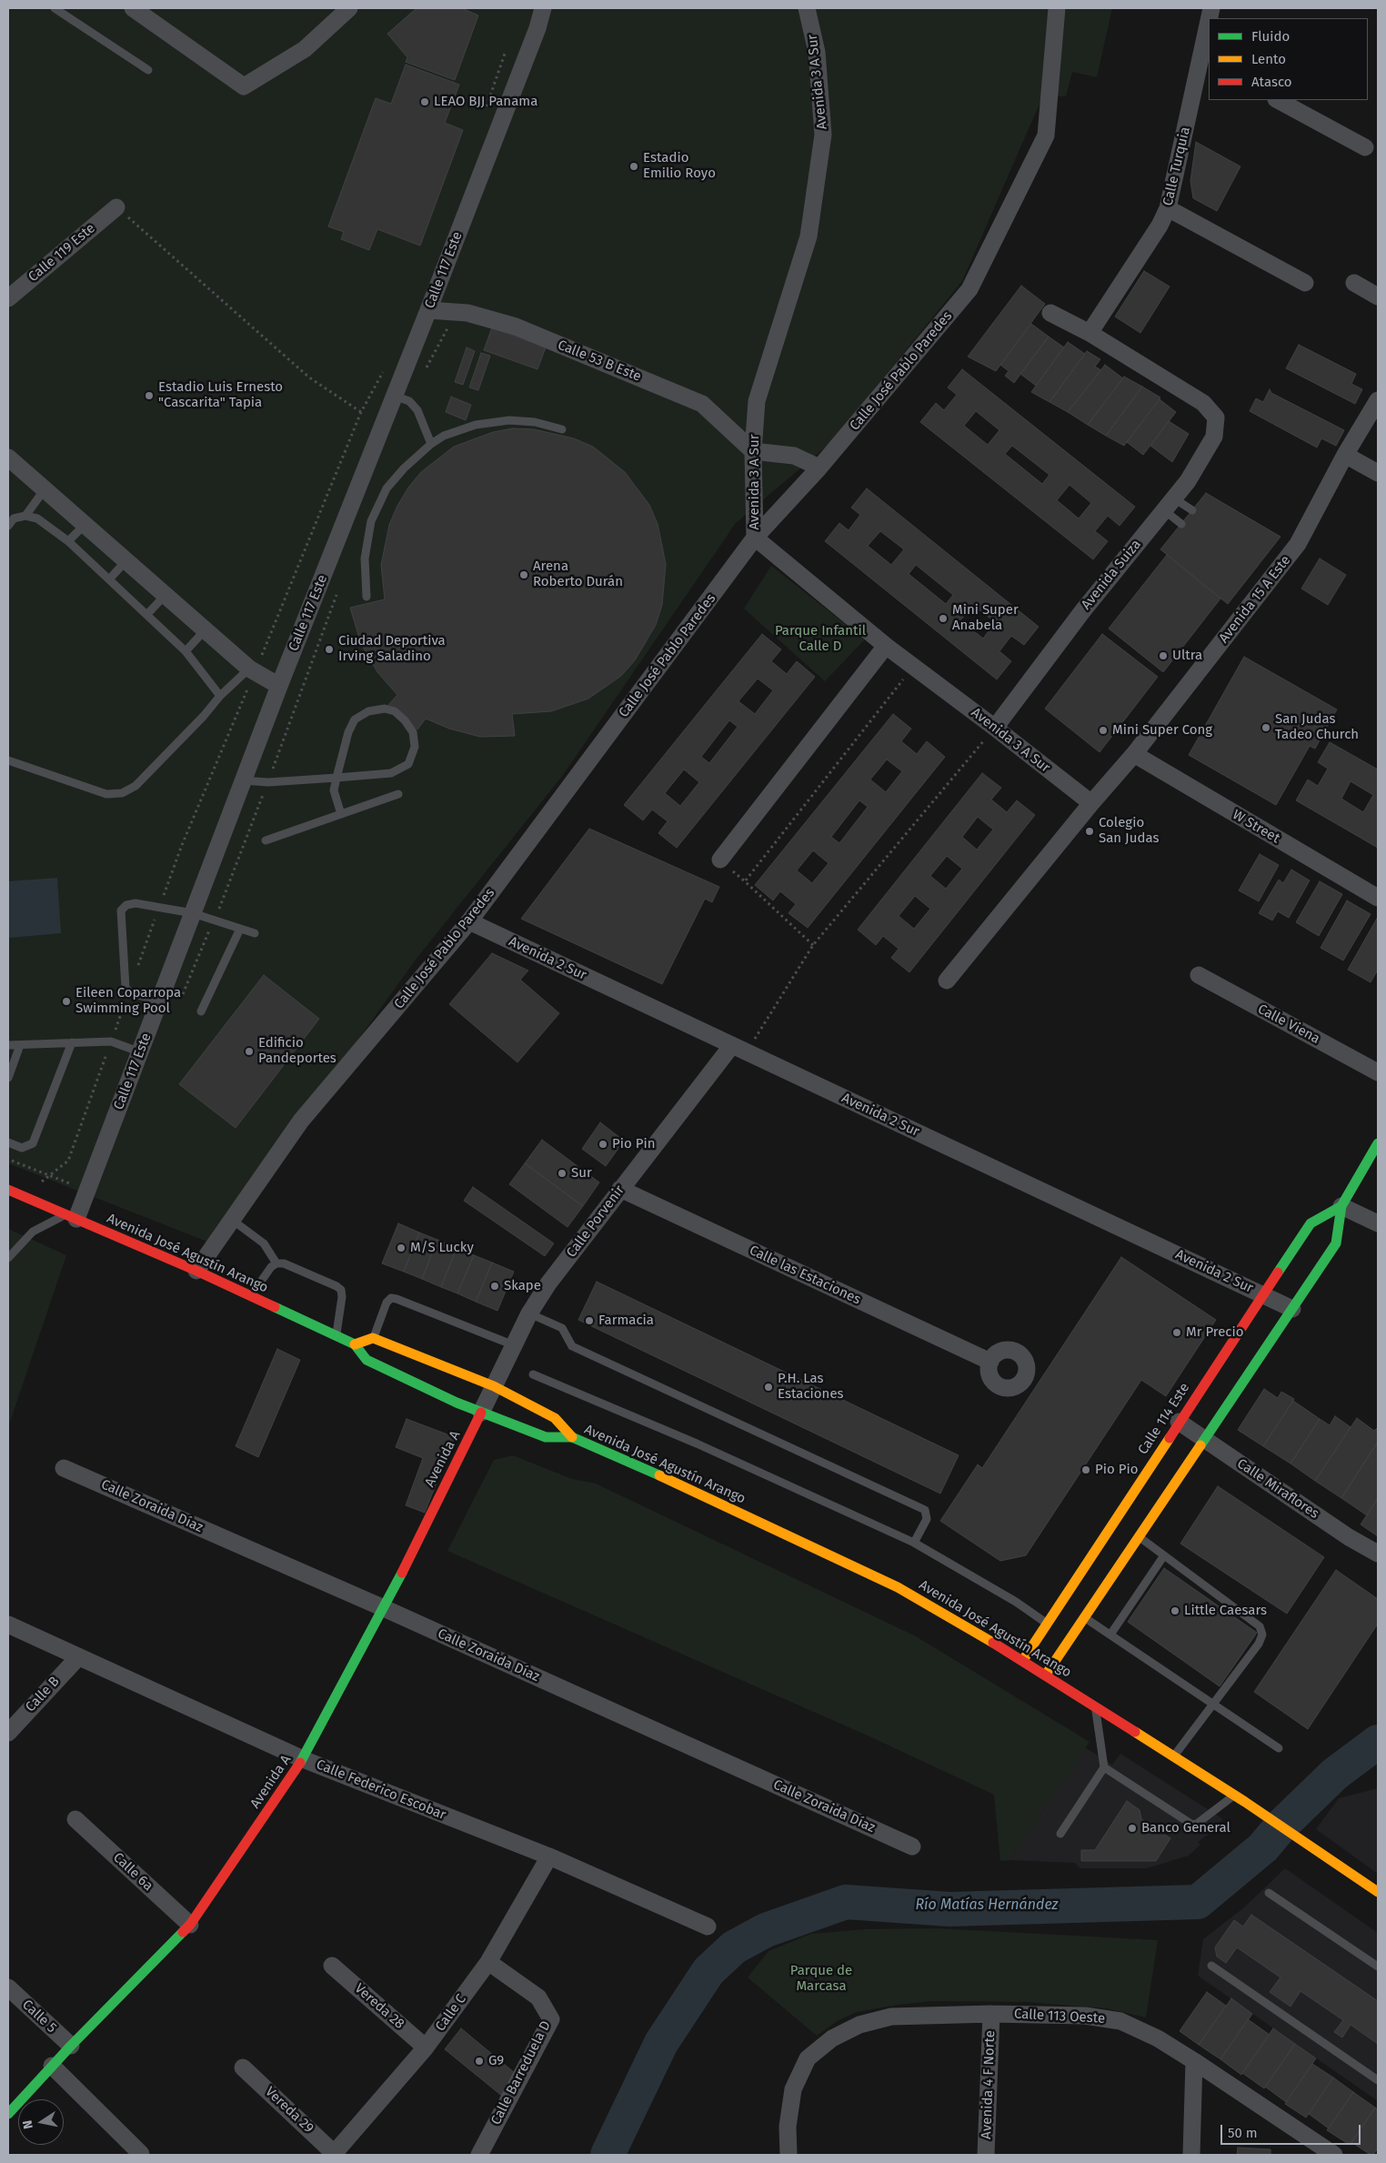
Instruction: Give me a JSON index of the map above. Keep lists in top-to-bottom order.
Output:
{
  "streets": {
    "street": [
      "Avenida 3 A Sur",
      "Calle Turquia",
      "Calle 119 Este",
      "Calle 117 Este",
      "Calle 53 B Este",
      "Calle José Pablo Paredes",
      "Avenida Suiza",
      "Avenida 15 A Este",
      "W Street",
      "Avenida 2 Sur",
      "Calle Viena",
      "Calle Porvenir",
      "Avenida José Agustín Arango",
      "Calle las Estaciones",
      "Calle 114 Este",
      "Avenida A",
      "Calle Miraflores",
      "Calle Zoraida Díaz",
      "Calle B",
      "Calle Federico Escobar",
      "Calle 6a",
      "Vereda 28",
      "Calle C",
      "Calle 5",
      "Calle 113 Oeste",
      "Calle Barreduela D",
      "Avenida 4 F Norte",
      "Vereda 29"
    ]
  },
  "crossings": [
    ["Avenida 3 A Sur", "Calle 53 B Este"],
    ["Avenida 3 A Sur", "Calle José Pablo Paredes"],
    ["Avenida 3 A Sur", "Avenida Suiza"],
    ["Avenida 3 A Sur", "Avenida 15 A Este"],
    ["Calle Turquia", "Avenida Suiza"],
    ["Calle 117 Este", "Calle 53 B Este"],
    ["Calle 117 Este", "Avenida José Agustín Arango"],
    ["Calle José Pablo Paredes", "Avenida 2 Sur"],
    ["Calle José Pablo Paredes", "Avenida José Agustín Arango"],
    ["Avenida 15 A Este", "W Street"],
    ["Avenida 2 Sur", "Calle Porvenir"],
    ["Avenida 2 Sur", "Calle 114 Este"],
    ["Calle Porvenir", "Avenida José Agustín Arango"],
    ["Calle Porvenir", "Calle las Estaciones"],
    ["Calle Porvenir", "Avenida A"],
    ["Avenida José Agustín Arango", "Calle 114 Este"],
    ["Avenida José Agustín Arango", "Avenida A"],
    ["Calle 114 Este", "Calle Miraflores"],
    ["Avenida A", "Calle Zoraida Díaz"],
    ["Avenida A", "Calle Federico Escobar"],
    ["Avenida A", "Calle 6a"],
    ["Avenida A", "Calle 5"],
    ["Calle B", "Calle Federico Escobar"],
    ["Calle Federico Escobar", "Calle C"],
    ["Vereda 28", "Calle C"],
    ["Calle C", "Calle Barreduela D"],
    ["Calle C", "Vereda 29"],
    ["Calle 113 Oeste", "Avenida 4 F Norte"]
  ],
  "water": ["Río Matías Hernández"],
  "parks": ["Parque Infantil Calle D", "Parque de Marcasa"],
  "places": [
    "LEAO BJJ Panama",
    "Estadio Emilio Royo",
    "Estadio Luis Ernesto \"Cascarita\" Tapia",
    "Arena Roberto Durán",
    "Mini Super Anabela",
    "Ciudad Deportiva Irving Saladino",
    "Ultra",
    "San Judas Tadeo Church",
    "Mini Super Cong",
    "Colegio San Judas",
    "Eileen Coparropa Swimming Pool",
    "Edificio Pandeportes",
    "Pio Pin",
    "Sur",
    "M/S Lucky",
    "Skape",
    "Farmacia",
    "Mr Precio",
    "P.H. Las Estaciones",
    "Pio Pio",
    "Little Caesars",
    "Banco General",
    "G9"
  ],
  "legend": ["Fluido", "Lento", "Atasco"],
  "scale_bar": "50 m",
  "north": "left"
}
